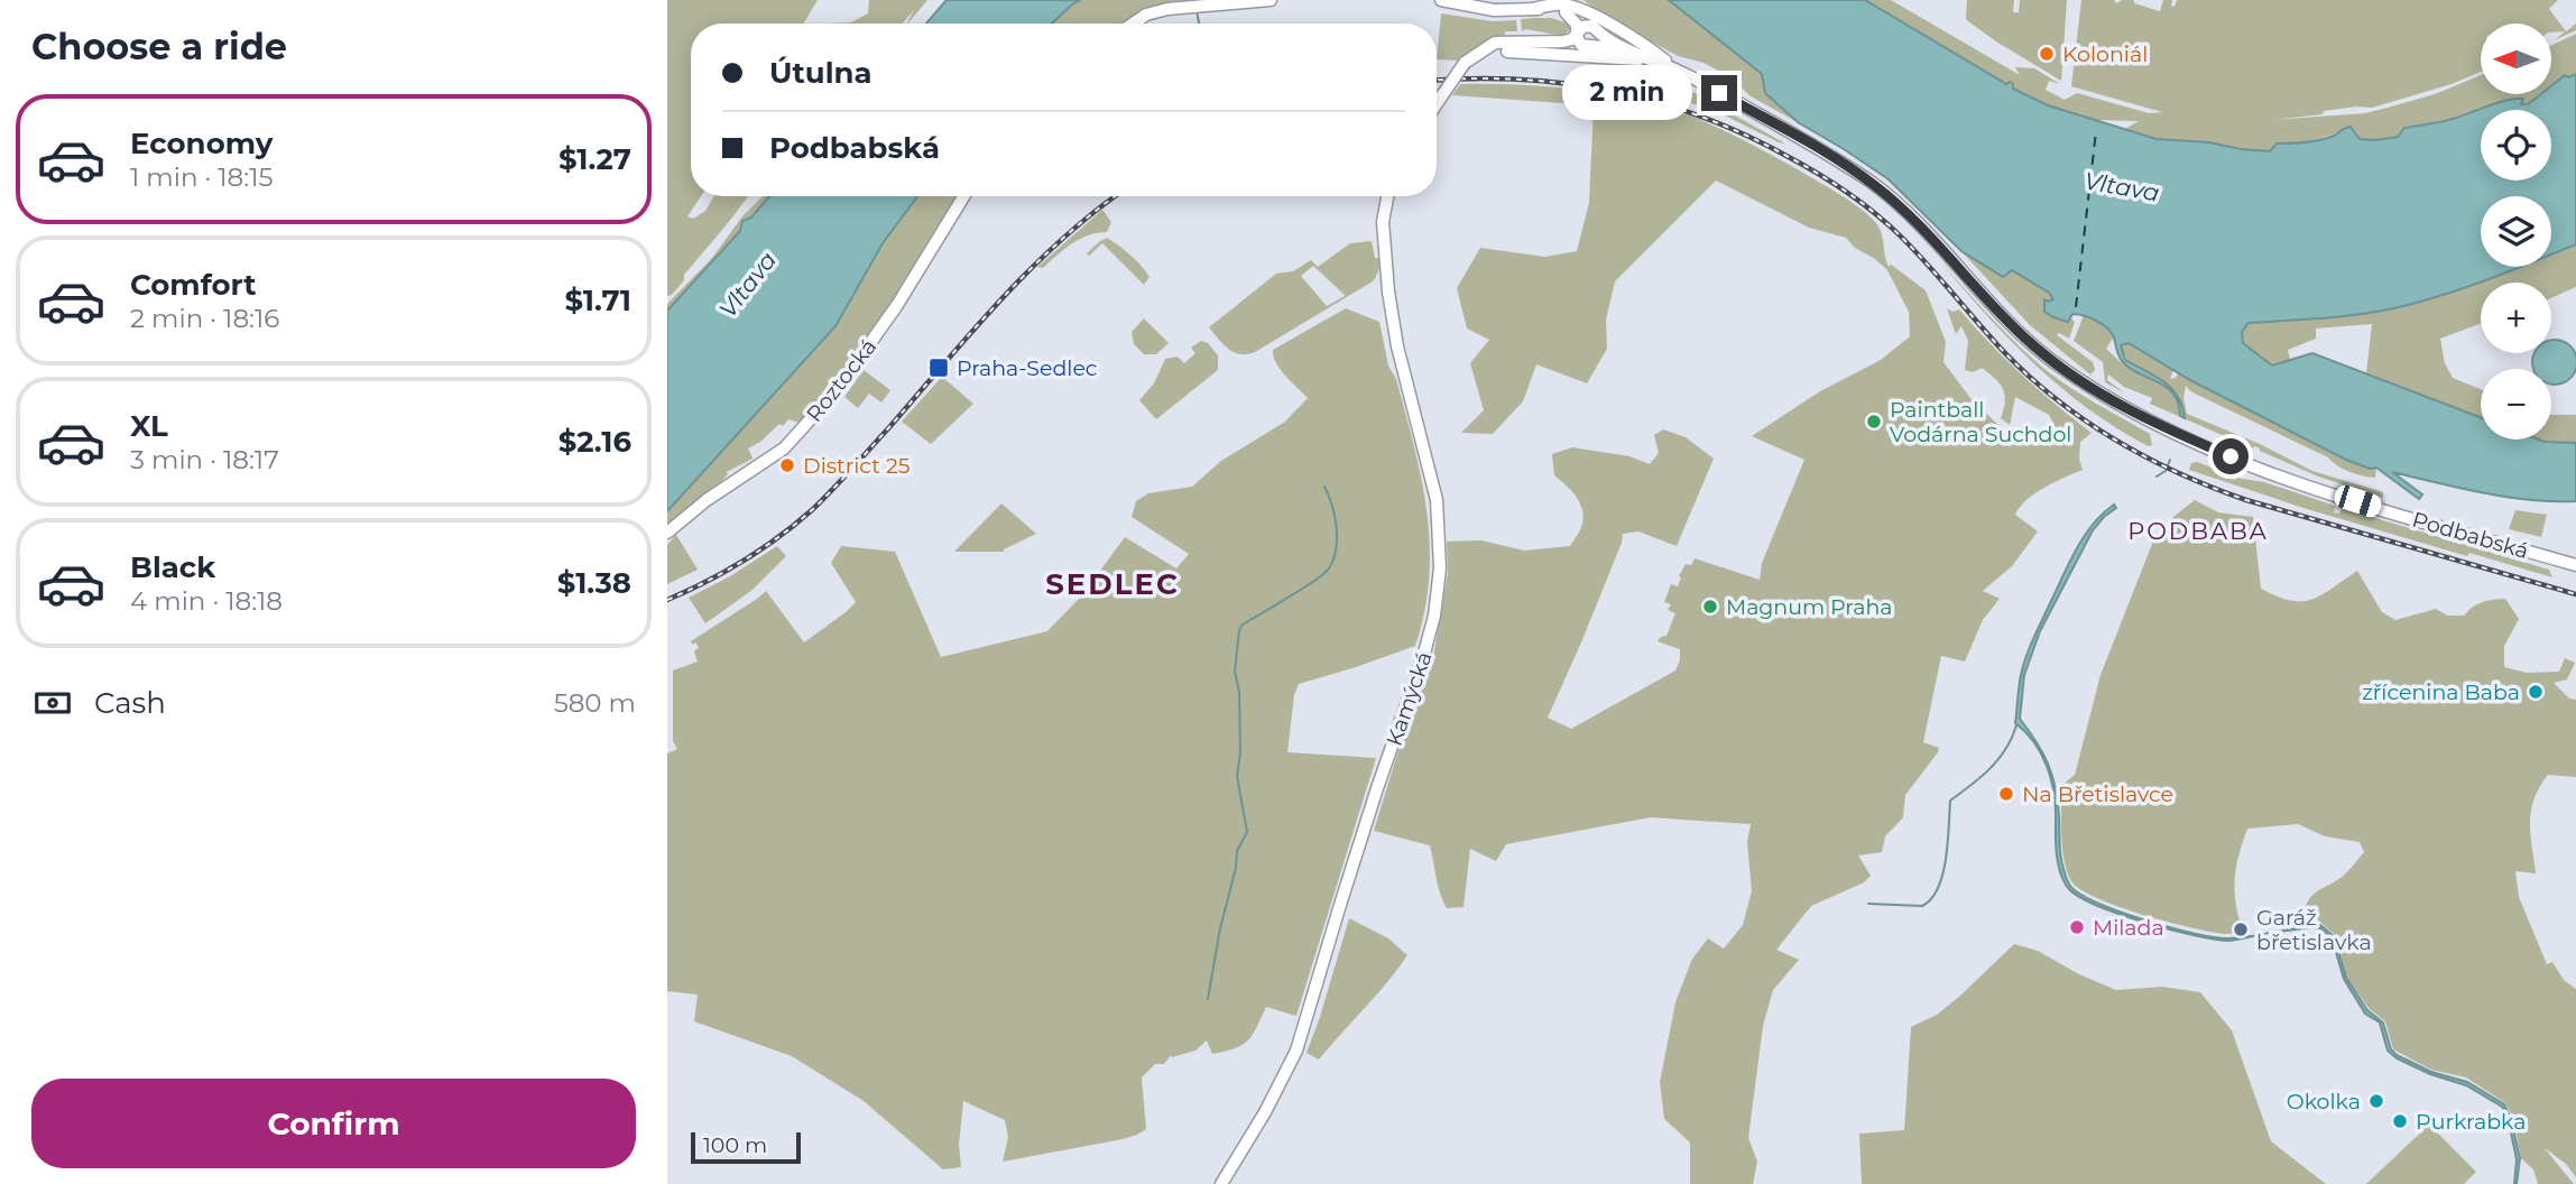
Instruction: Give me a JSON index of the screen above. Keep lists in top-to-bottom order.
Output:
{
  "streets": {
    "main road": ["Roztocká", "Podbabská", "Kamýcká"]
  },
  "districts": ["PODBABA", "SEDLEC"],
  "water": ["Vltava"],
  "places": {
    "other": [
      "Koloniál",
      "Paintball Vodárna Suchdol",
      "District 25",
      "Magnum Praha",
      "zřícenina Baba",
      "Na Břetislavce",
      "Milada",
      "Garáž břetislavka",
      "Okolka",
      "Purkrabka"
    ],
    "transit": ["Praha-Sedlec"]
  },
  "scale_bar": "100 m",
  "north": "left",
  "page": {
    "heading": "Choose a ride",
    "map_buttons": ["+", "−"],
    "banner": ["Útulna", "Podbabská"],
    "bubble": "2 min",
    "list": [
      {
        "name": "Economy",
        "note": "1 min · 18:15",
        "value": "$1.27"
      },
      {
        "name": "Comfort",
        "note": "2 min · 18:16",
        "value": "$1.71"
      },
      {
        "name": "XL",
        "note": "3 min · 18:17",
        "value": "$2.16"
      },
      {
        "name": "Black",
        "note": "4 min · 18:18",
        "value": "$1.38"
      }
    ],
    "pay": ["Cash", "580 m"],
    "buttons": "Confirm",
    "scale": "100 m"
  }
}
